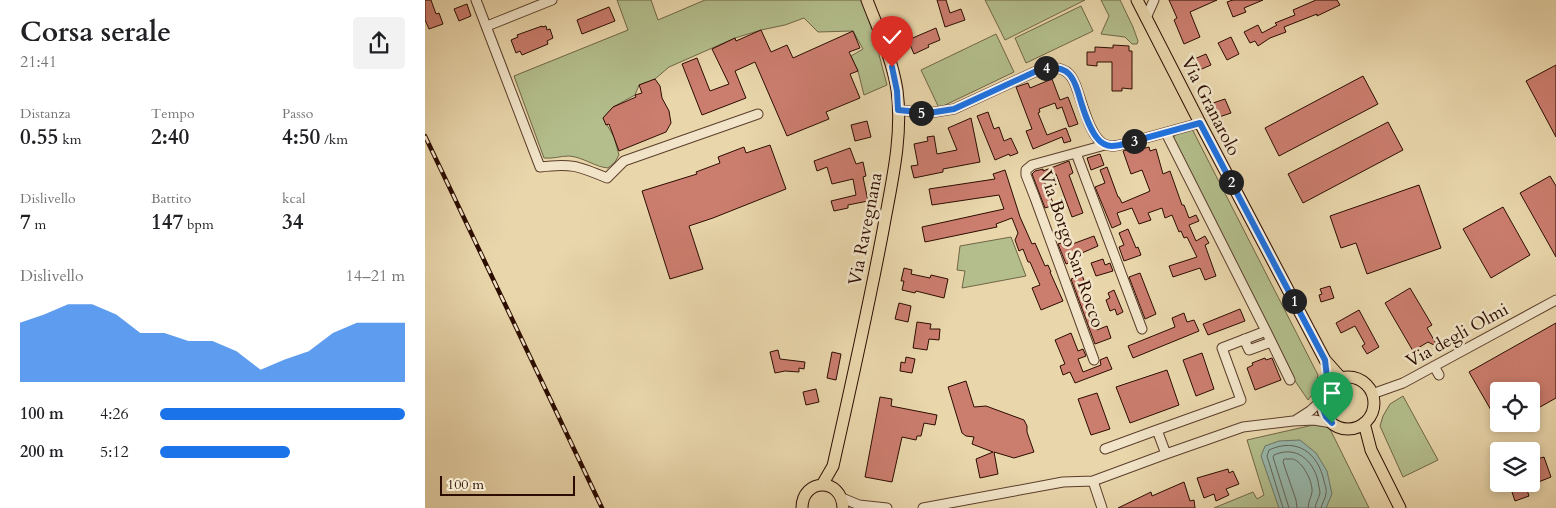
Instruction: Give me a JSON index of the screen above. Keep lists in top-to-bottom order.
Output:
{
  "streets": {
    "main road": ["Via Granarolo", "Via Ravegnana"],
    "street": ["Via Borgo San Rocco", "Via degli Olmi"]
  },
  "crossings": [
    ["Via Granarolo", "Via Borgo San Rocco"]
  ],
  "scale_bar": "100 m",
  "page": {
    "heading": ["Corsa serale", "21:41"],
    "pins": [
      "4",
      "5",
      "3",
      "2",
      "1"
    ],
    "stats": [
      ["Distanza", "0.55 km"],
      ["Tempo", "2:40"],
      ["Passo", "4:50 /km"],
      ["Dislivello", "7 m"],
      ["Battito", "147 bpm"],
      ["kcal", "34"]
    ],
    "chart": ["Dislivello", "14–21 m"],
    "list": [
      {
        "name": "100 m",
        "note": "4:26"
      },
      {
        "name": "200 m",
        "note": "5:12"
      }
    ],
    "scale": "100 m"
  }
}
